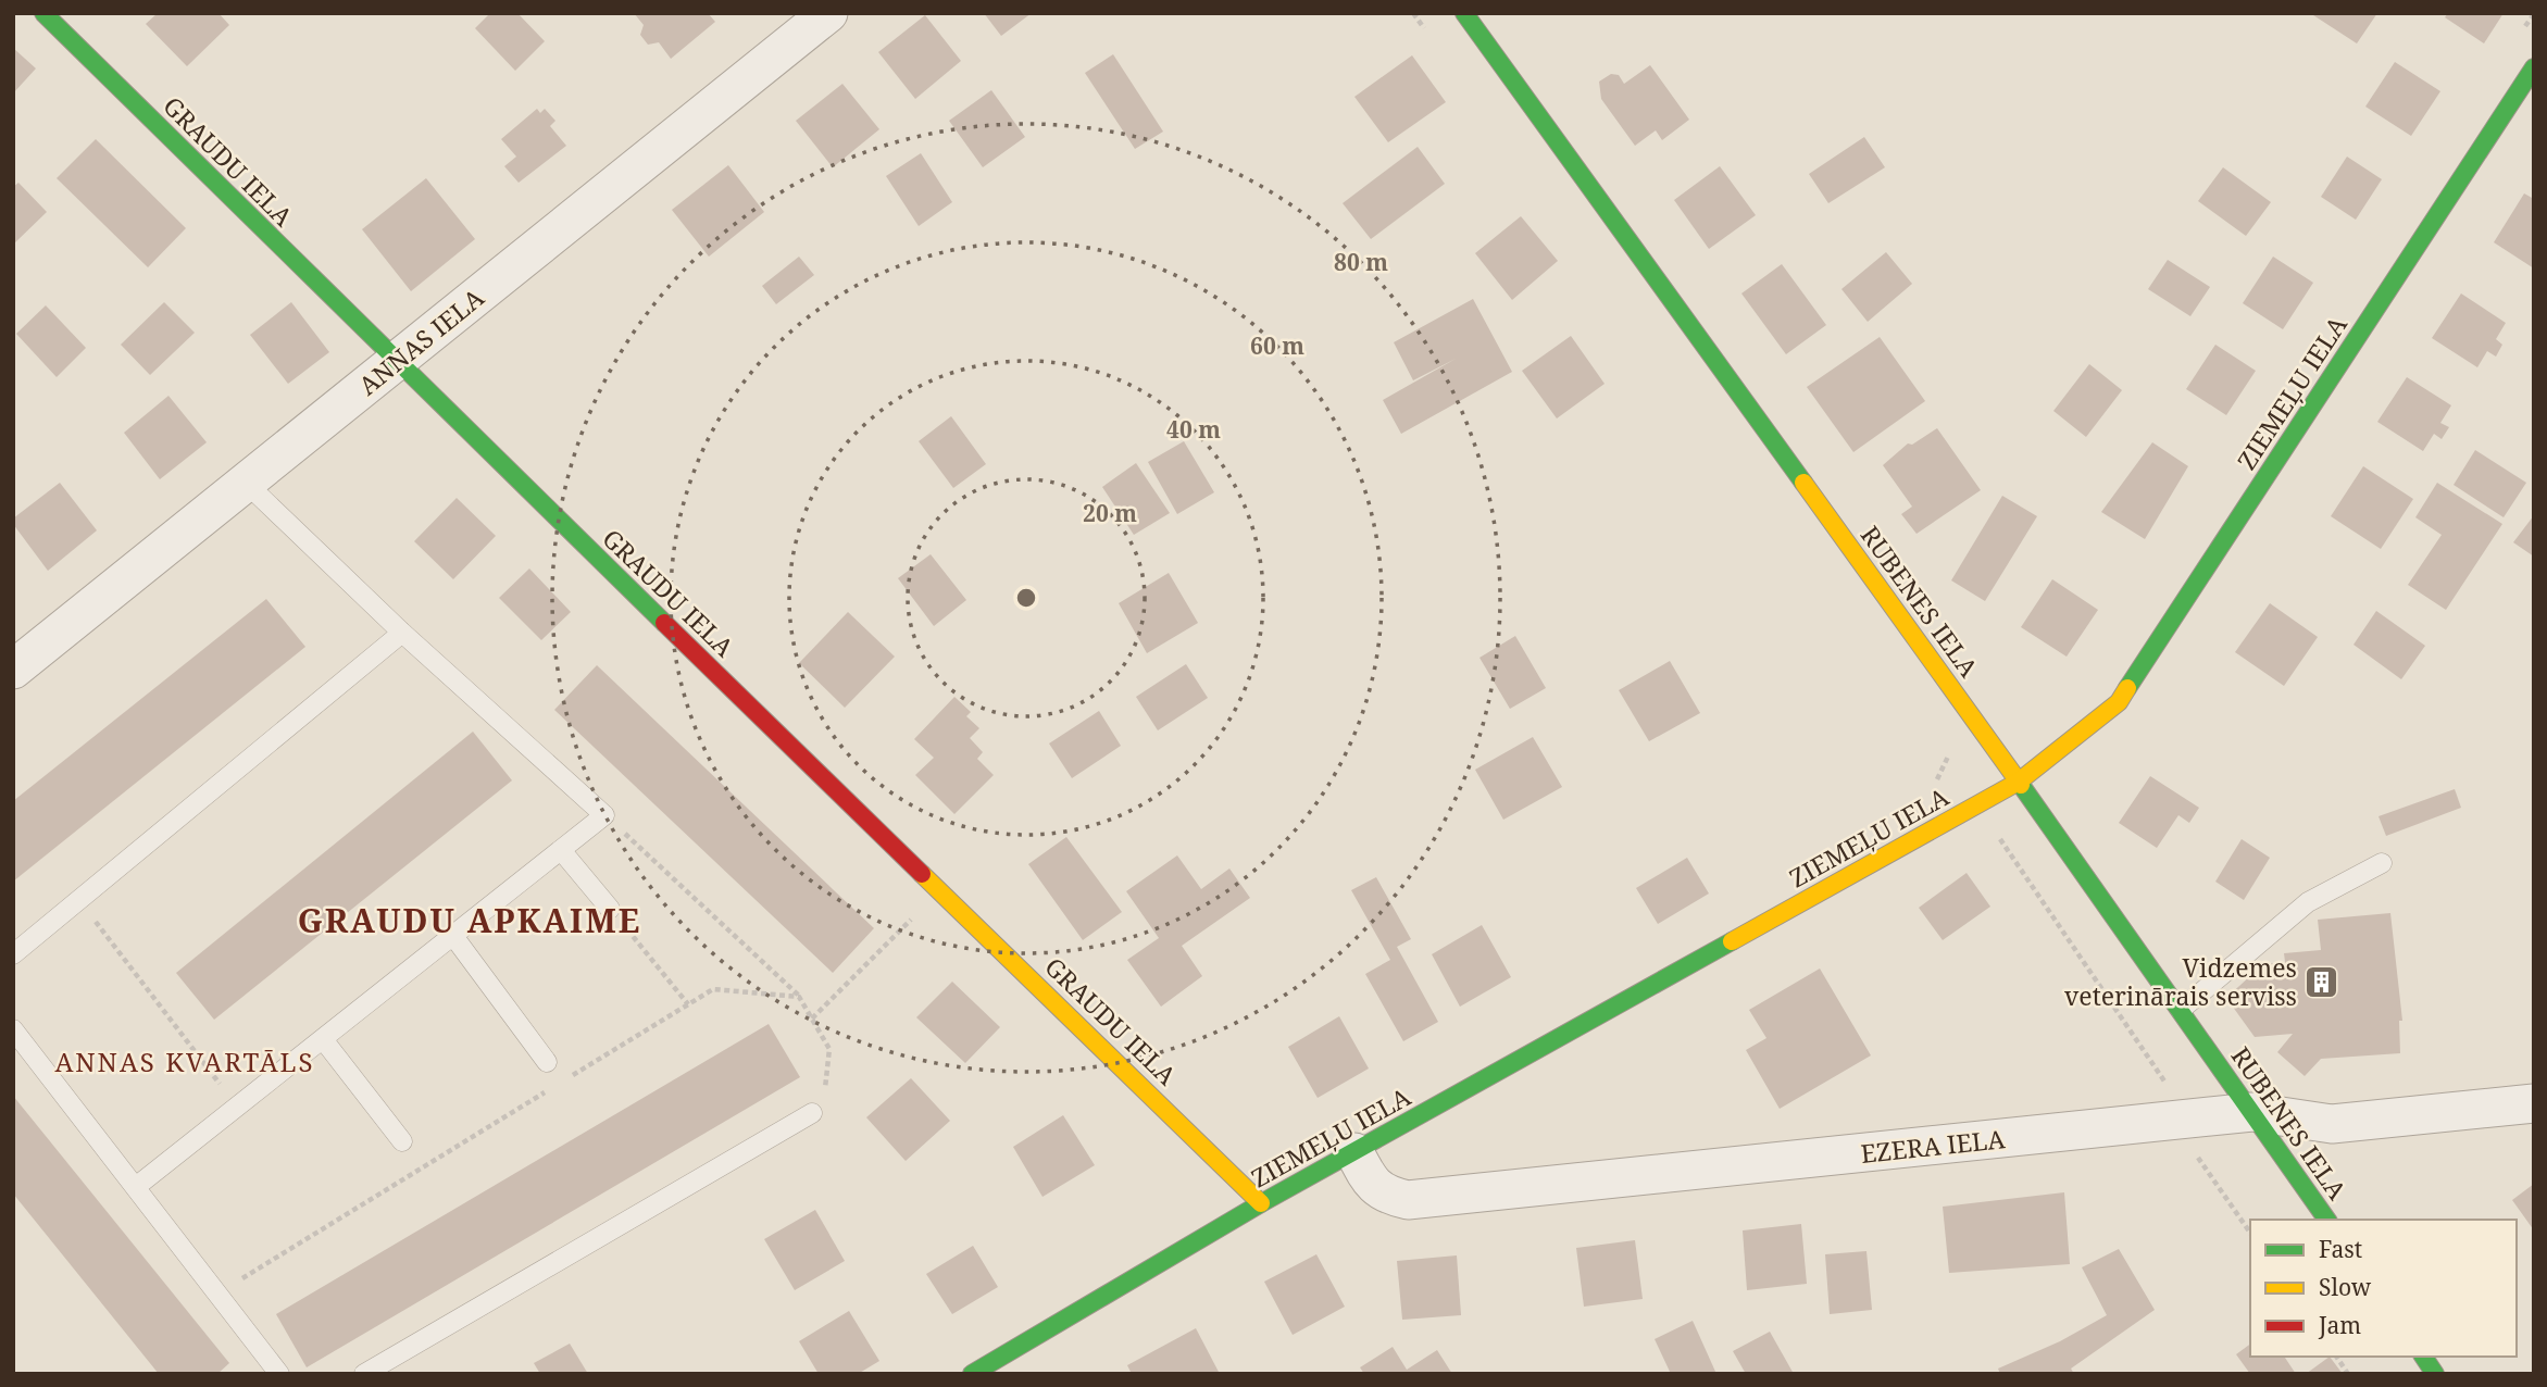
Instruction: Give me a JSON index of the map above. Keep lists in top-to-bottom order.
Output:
{
  "streets": {
    "street": [
      "GRAUDU IELA",
      "ANNAS IELA",
      "ZIEMEĻU IELA",
      "RUBENES IELA",
      "EZERA IELA"
    ]
  },
  "crossings": [
    ["GRAUDU IELA", "ANNAS IELA"],
    ["GRAUDU IELA", "ZIEMEĻU IELA"],
    ["ZIEMEĻU IELA", "RUBENES IELA"],
    ["ZIEMEĻU IELA", "EZERA IELA"],
    ["RUBENES IELA", "EZERA IELA"]
  ],
  "districts": ["GRAUDU APKAIME", "ANNAS KVARTĀLS"],
  "places": {
    "building": ["Vidzemes veterinārais serviss"]
  },
  "legend": ["Fast", "Slow", "Jam"],
  "rings": [
    "80 m",
    "60 m",
    "40 m",
    "20 m"
  ]
}
